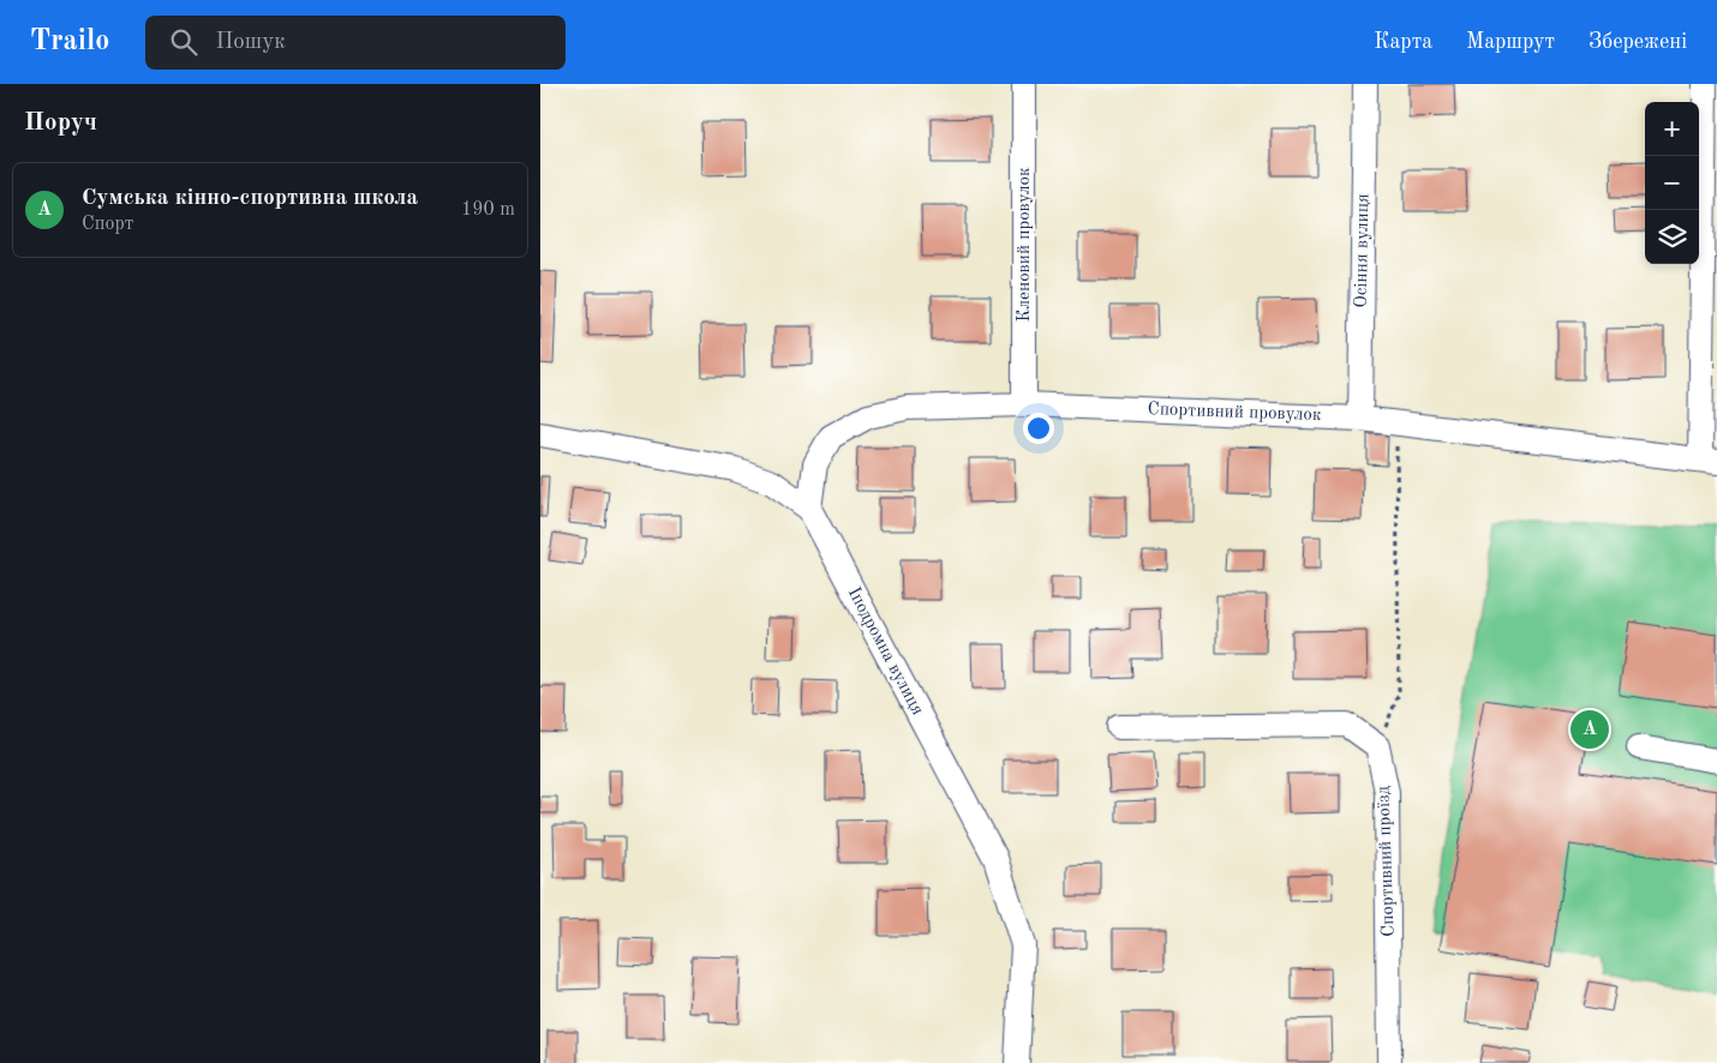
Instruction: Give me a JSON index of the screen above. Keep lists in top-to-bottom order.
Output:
{
  "streets": {
    "street": [
      "Кленовий провулок",
      "Осіння вулиця",
      "Спортивний провулок",
      "Іподромна вулиця",
      "Спортивний проїзд"
    ]
  },
  "crossings": [
    ["Кленовий провулок", "Спортивний провулок"],
    ["Осіння вулиця", "Спортивний провулок"],
    ["Спортивний провулок", "Іподромна вулиця"]
  ],
  "page": {
    "header": "Trailo",
    "search": "Пошук",
    "nav": ["Карта", "Маршрут", "Збережені"],
    "heading": "Поруч",
    "map_buttons": ["+", "−"],
    "list": [
      {
        "mark": "A",
        "name": "Сумська кінно-спортивна школа",
        "note": "Спорт",
        "value": "190 m"
      }
    ],
    "pins": "A"
  }
}
